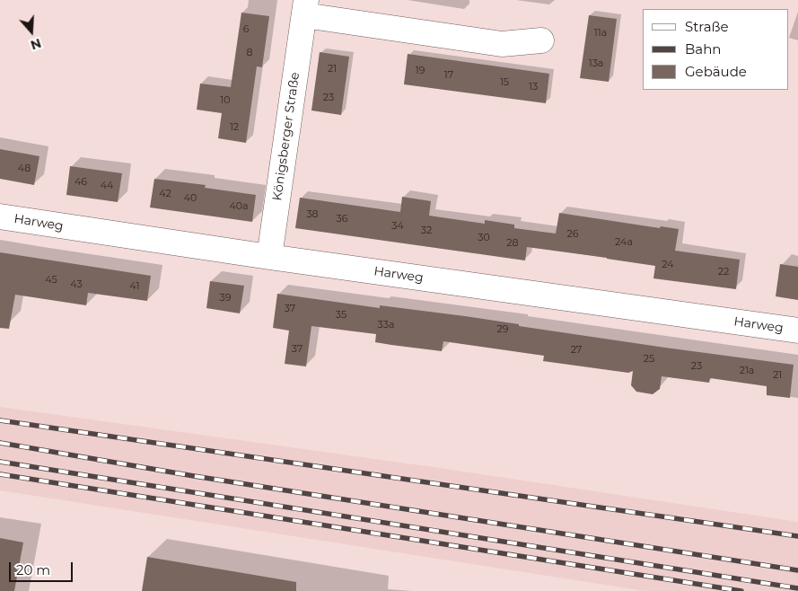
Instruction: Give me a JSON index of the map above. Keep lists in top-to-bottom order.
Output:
{
  "streets": {
    "street": ["Königsberger Straße", "Harweg"]
  },
  "crossings": [
    ["Königsberger Straße", "Harweg"]
  ],
  "house_numbers": [
    "6",
    "11a",
    "8",
    "13a",
    "21",
    "19",
    "17",
    "15",
    "13",
    "23",
    "10",
    "12",
    "48",
    "46",
    "44",
    "42",
    "40",
    "40a",
    "38",
    "36",
    "34",
    "32",
    "26",
    "30",
    "24a",
    "28",
    "24",
    "22",
    "45",
    "43",
    "41",
    "39",
    "37",
    "35",
    "33a",
    "29",
    "37",
    "27",
    "25",
    "23",
    "21a",
    "21"
  ],
  "legend": ["Straße", "Bahn", "Gebäude"],
  "scale_bar": "20 m",
  "north": "bottom"
}
